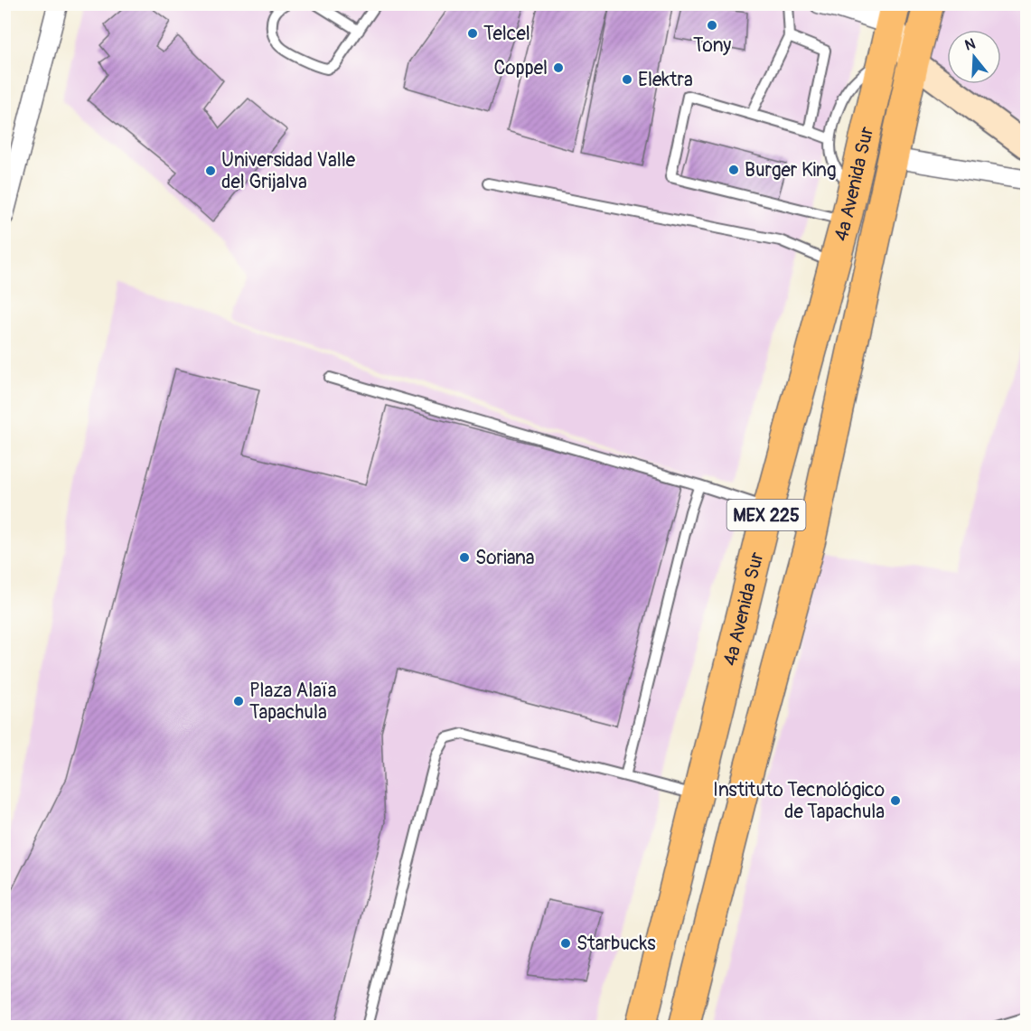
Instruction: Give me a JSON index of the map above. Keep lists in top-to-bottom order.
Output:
{
  "streets": {
    "main road": ["4a Avenida Sur", "MEX 225"]
  },
  "places": [
    "Tony",
    "Telcel",
    "Coppel",
    "Elektra",
    "Burger King",
    "Universidad Valle del Grijalva",
    "Soriana",
    "Plaza Alaïa Tapachula",
    "Instituto Tecnológico de Tapachula",
    "Starbucks"
  ],
  "north": "top"
}
